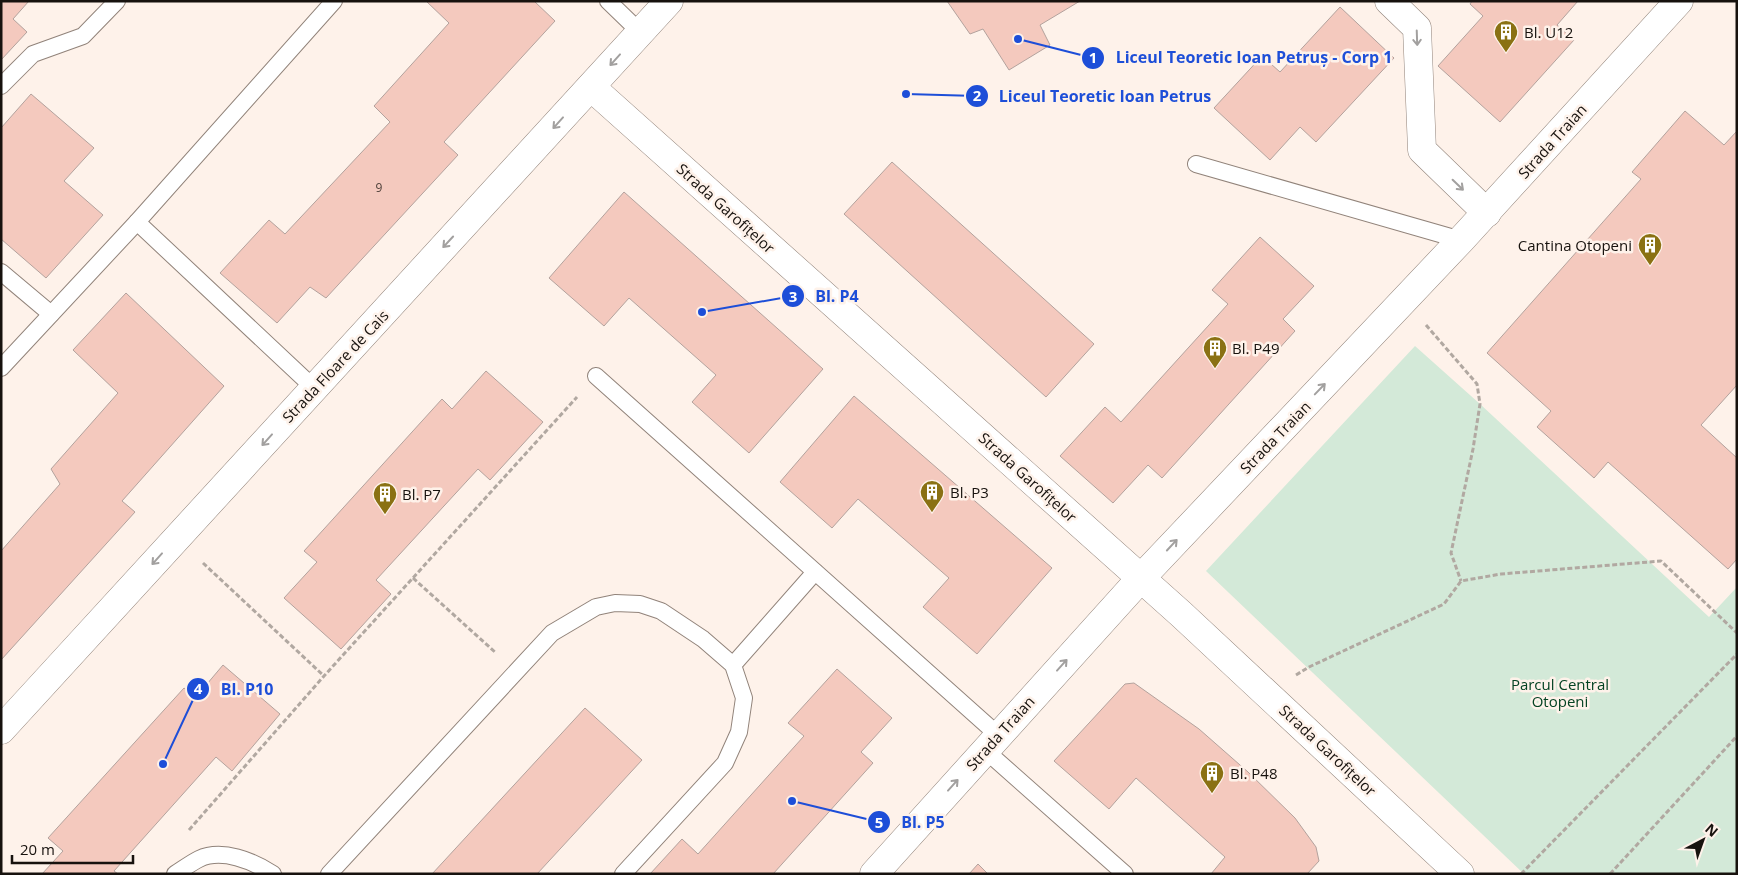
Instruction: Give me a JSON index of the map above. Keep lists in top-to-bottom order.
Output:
{
  "streets": {
    "street": ["Strada Traian", "Strada Garofițelor", "Strada Floare de Cais"]
  },
  "crossings": [
    ["Strada Traian", "Strada Garofițelor"],
    ["Strada Garofițelor", "Strada Floare de Cais"]
  ],
  "one_way": ["Strada Traian", "Strada Floare de Cais"],
  "parks": ["Parcul Central Otopeni"],
  "places": {
    "other": [
      "Liceul Teoretic Ioan Petruș - Corp 1",
      "Liceul Teoretic Ioan Petrus",
      "Bl. P4",
      "Bl. P10",
      "Bl. P5"
    ],
    "building": [
      "Bl. U12",
      "Cantina Otopeni",
      "Bl. P49",
      "Bl. P3",
      "Bl. P7",
      "Bl. P48"
    ]
  },
  "house_numbers": ["9"],
  "scale_bar": "20 m",
  "north": "top right"
}
